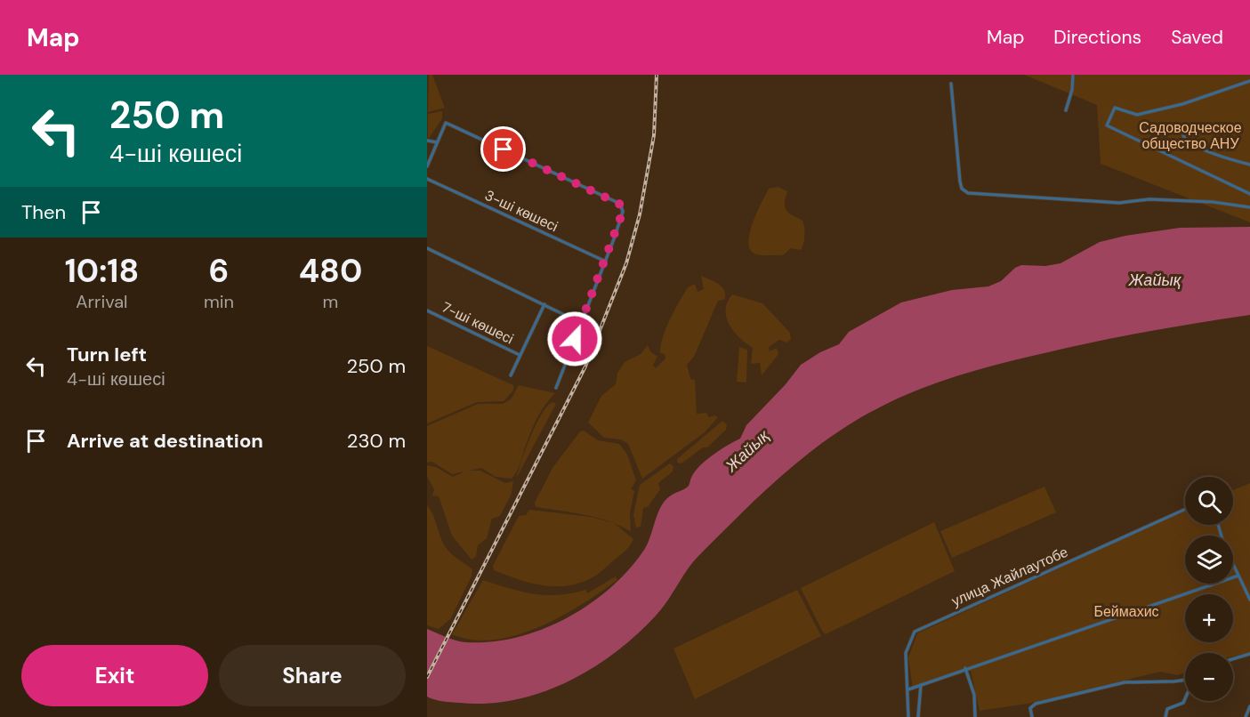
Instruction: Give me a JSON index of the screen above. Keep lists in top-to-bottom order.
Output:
{
  "streets": {
    "street": ["3-шi көшесі", "7-шi көшесі", "улица Жайлаутобе"]
  },
  "water": ["Жайық"],
  "parks": ["Садоводческое общество АНУ", "Беймахис"],
  "page": {
    "header": "Map",
    "nav": ["Map", "Directions", "Saved"],
    "turn": ["250 m", "4-шi көшесі"],
    "then": "Then",
    "eta": [
      "10:18",
      "Arrival",
      "6",
      "min",
      "480",
      "m"
    ],
    "list": [
      {
        "name": "Turn left",
        "note": "4-шi көшесі",
        "value": "250 m"
      },
      {
        "name": "Arrive at destination",
        "value": "230 m"
      }
    ],
    "map_buttons": ["+", "−"],
    "buttons": ["Exit", "Share"]
  }
}
